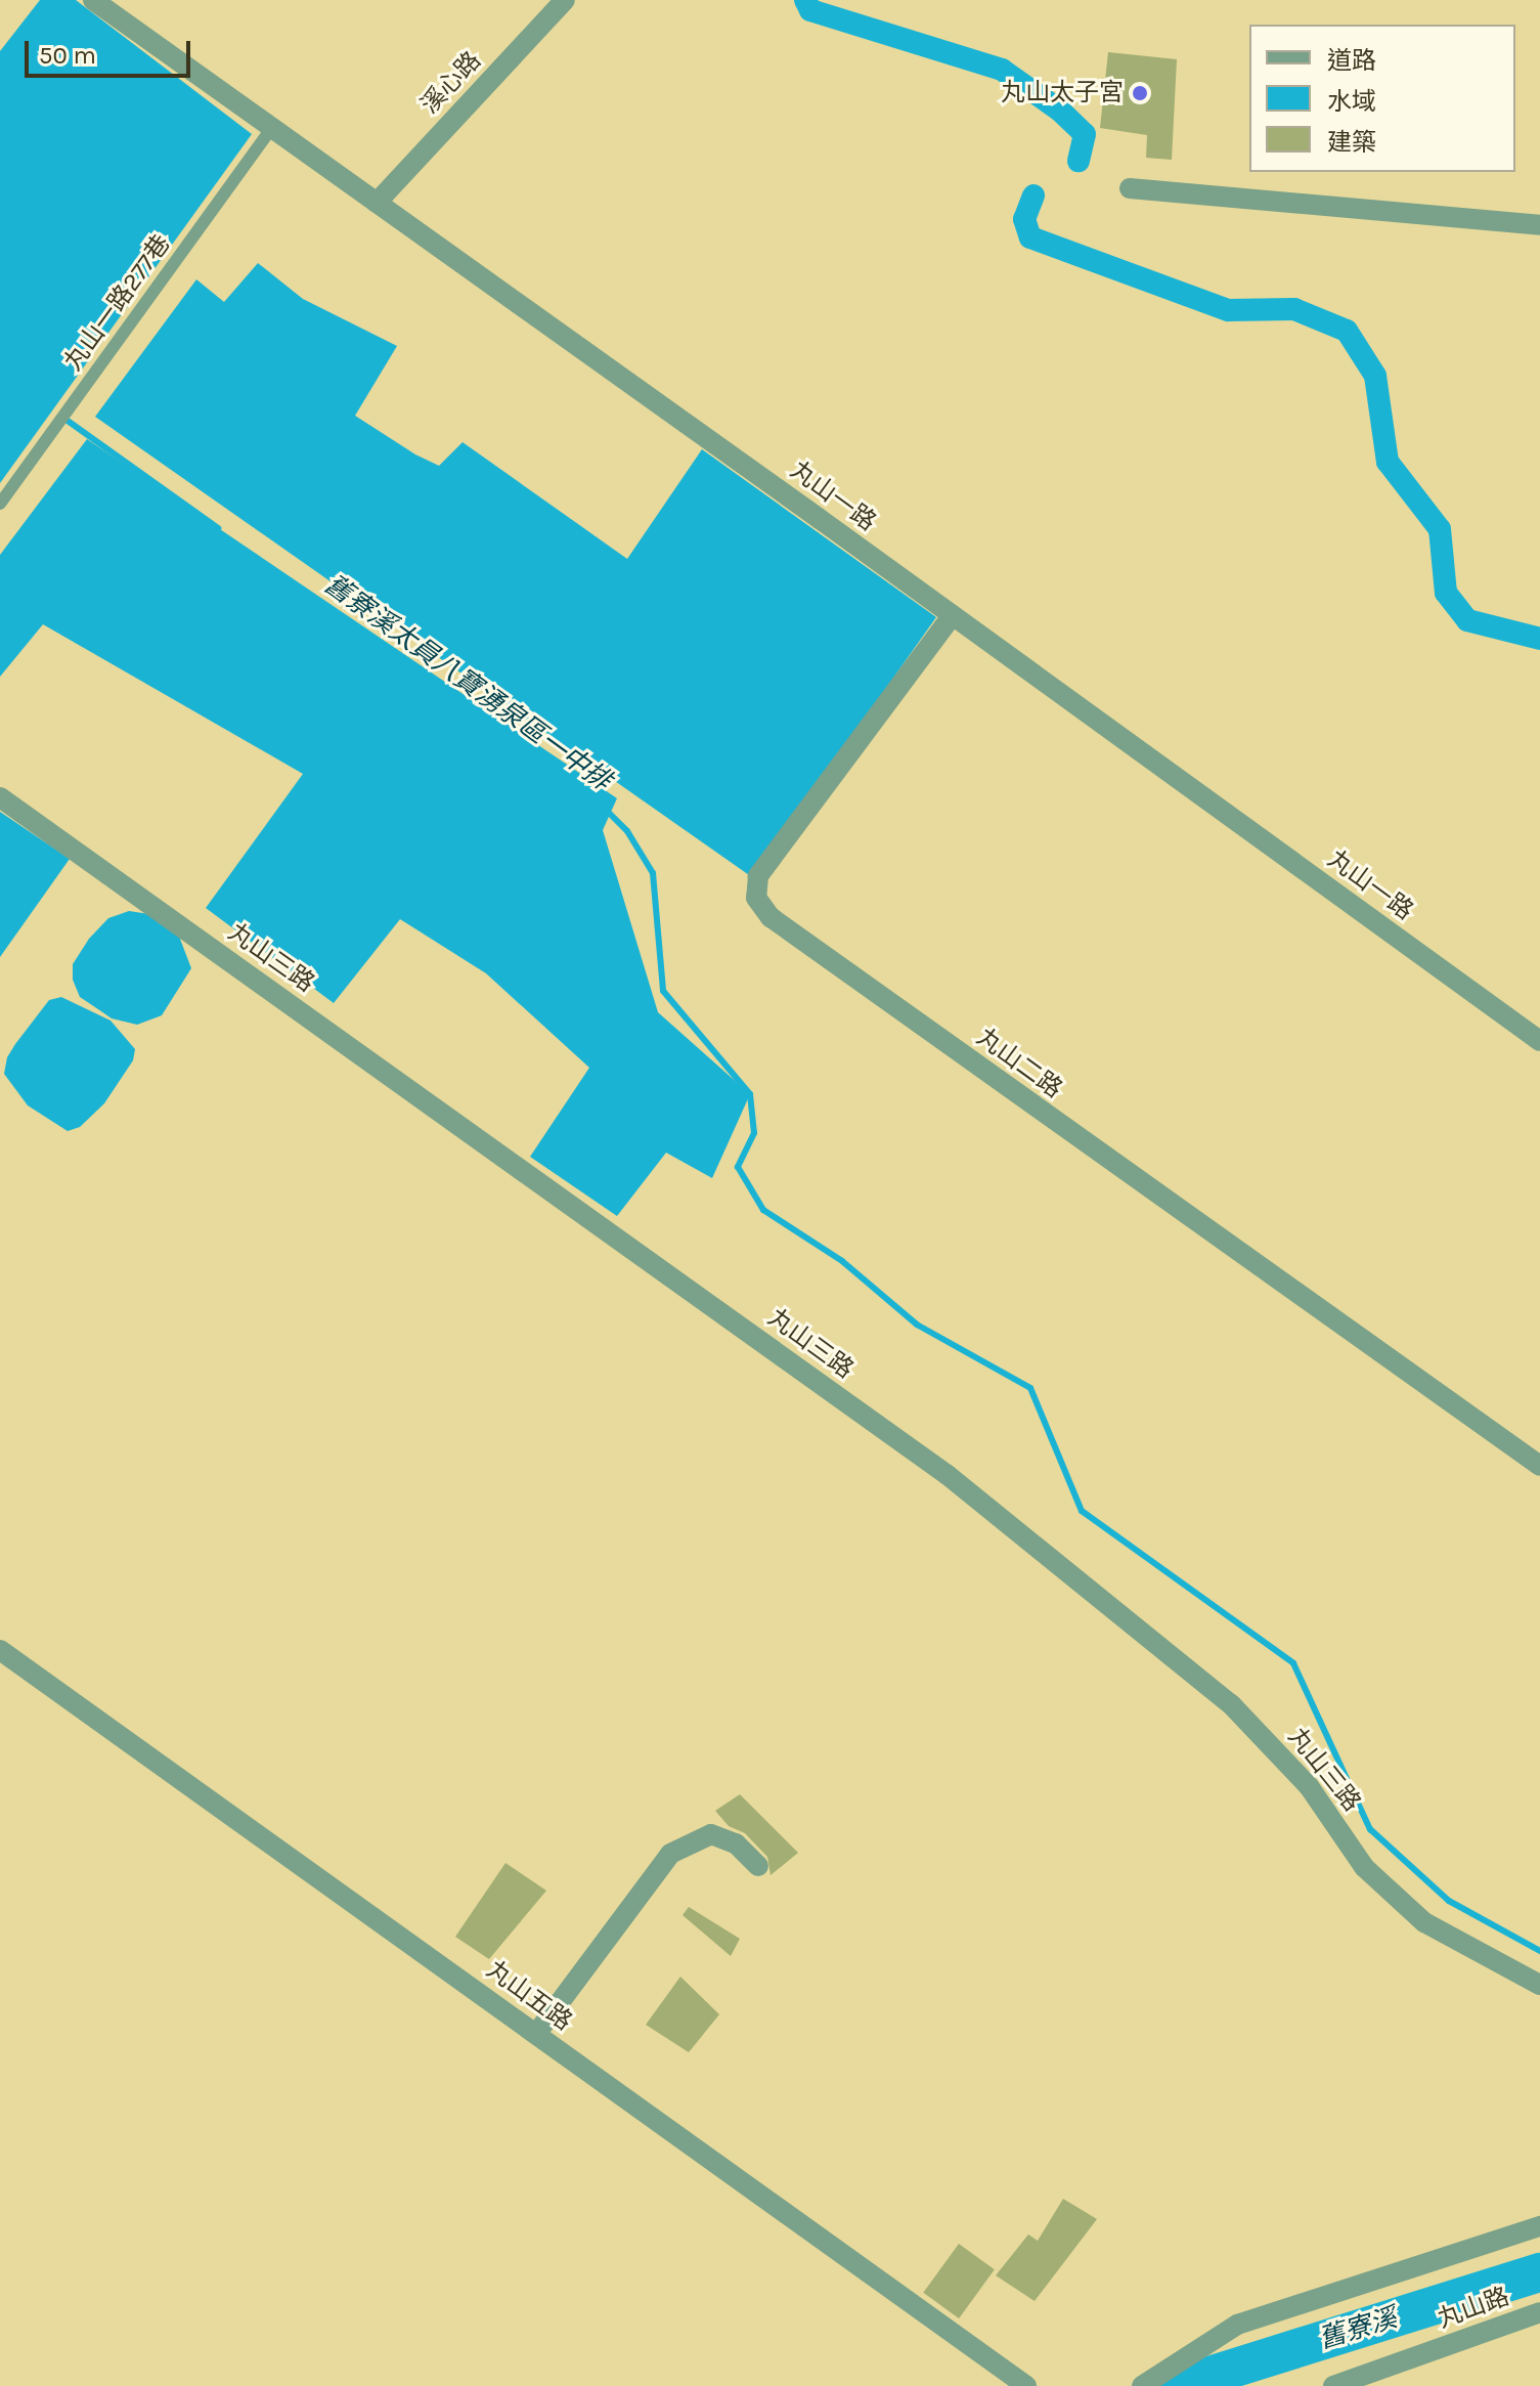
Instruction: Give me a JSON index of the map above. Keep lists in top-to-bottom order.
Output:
{
  "streets": {
    "street": [
      "溪心路",
      "丸山一路",
      "丸山三路",
      "丸山二路",
      "丸山五路",
      "丸山路"
    ],
    "lane": ["丸山一路277巷"]
  },
  "crossings": [
    ["溪心路", "丸山一路"],
    ["丸山一路277巷", "丸山一路"],
    ["丸山一路", "丸山二路"]
  ],
  "water": ["舊寮溪太員八寶湧泉區一中排", "舊寮溪"],
  "places": ["丸山太子宮"],
  "legend": ["道路", "水域", "建築"],
  "scale_bar": "50 m"
}
